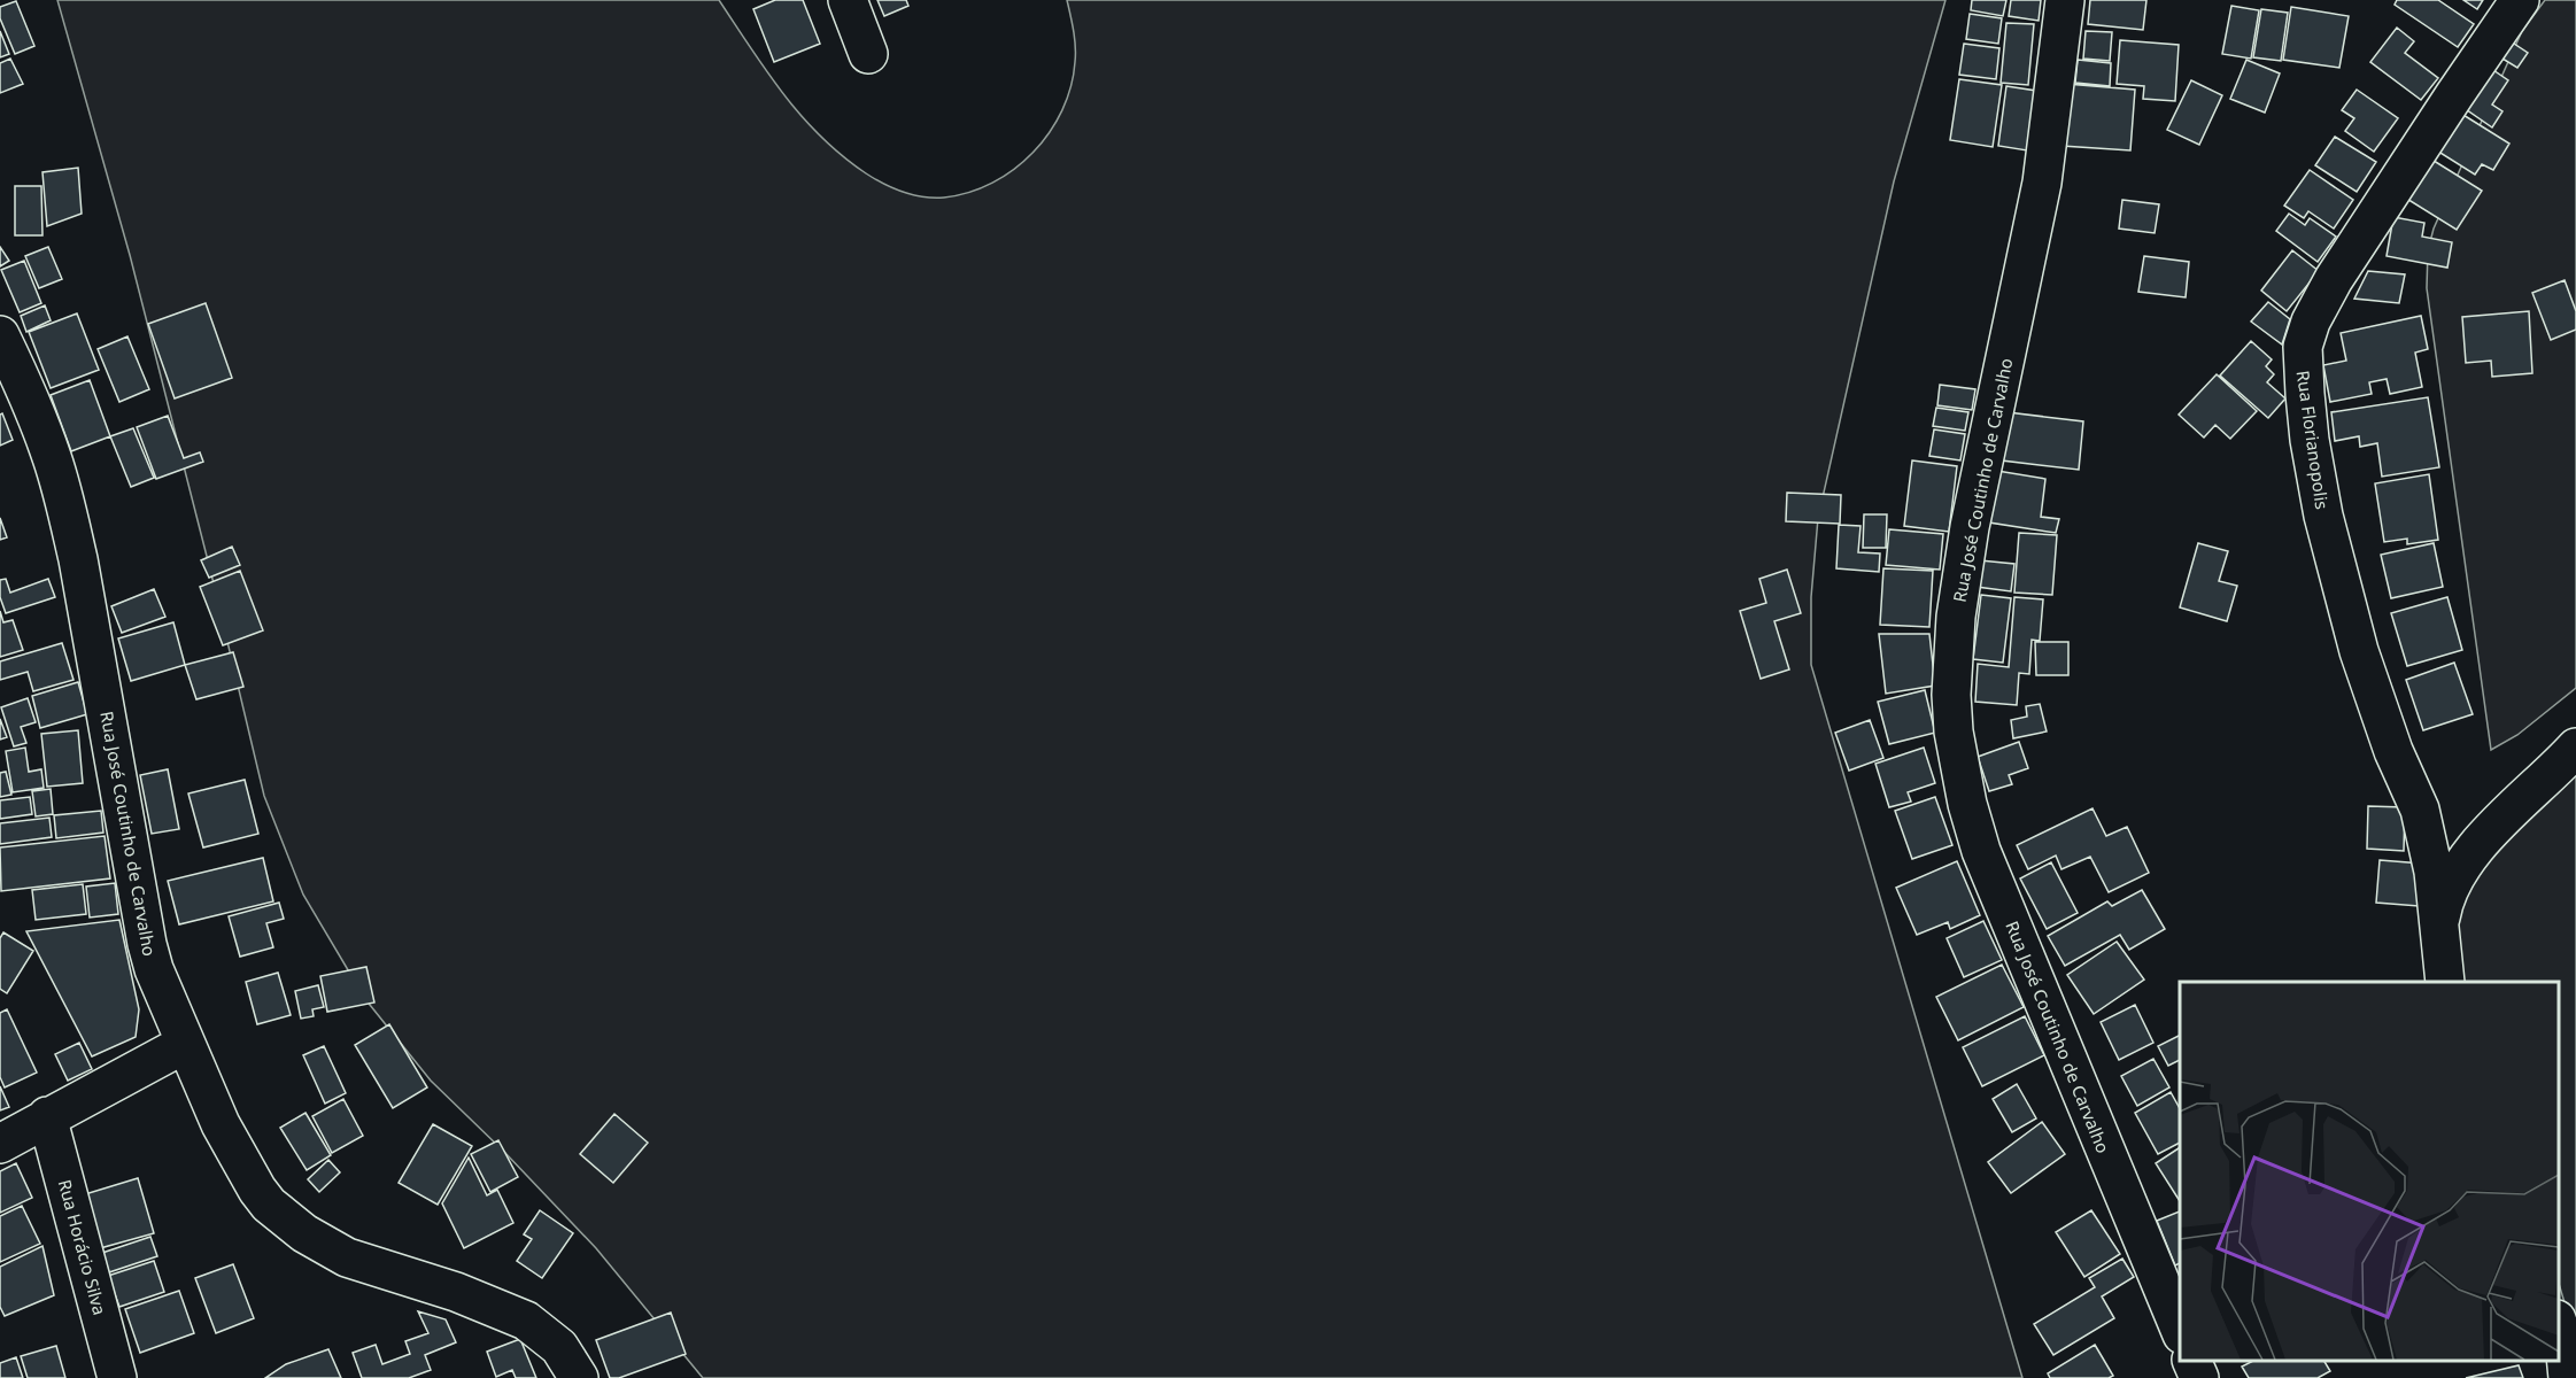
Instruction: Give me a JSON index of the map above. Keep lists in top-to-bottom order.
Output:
{
  "streets": {
    "street": ["Rua Florianopolis", "Rua José Coutinho de Carvalho", "Rua Horácio Silva"]
  }
}
